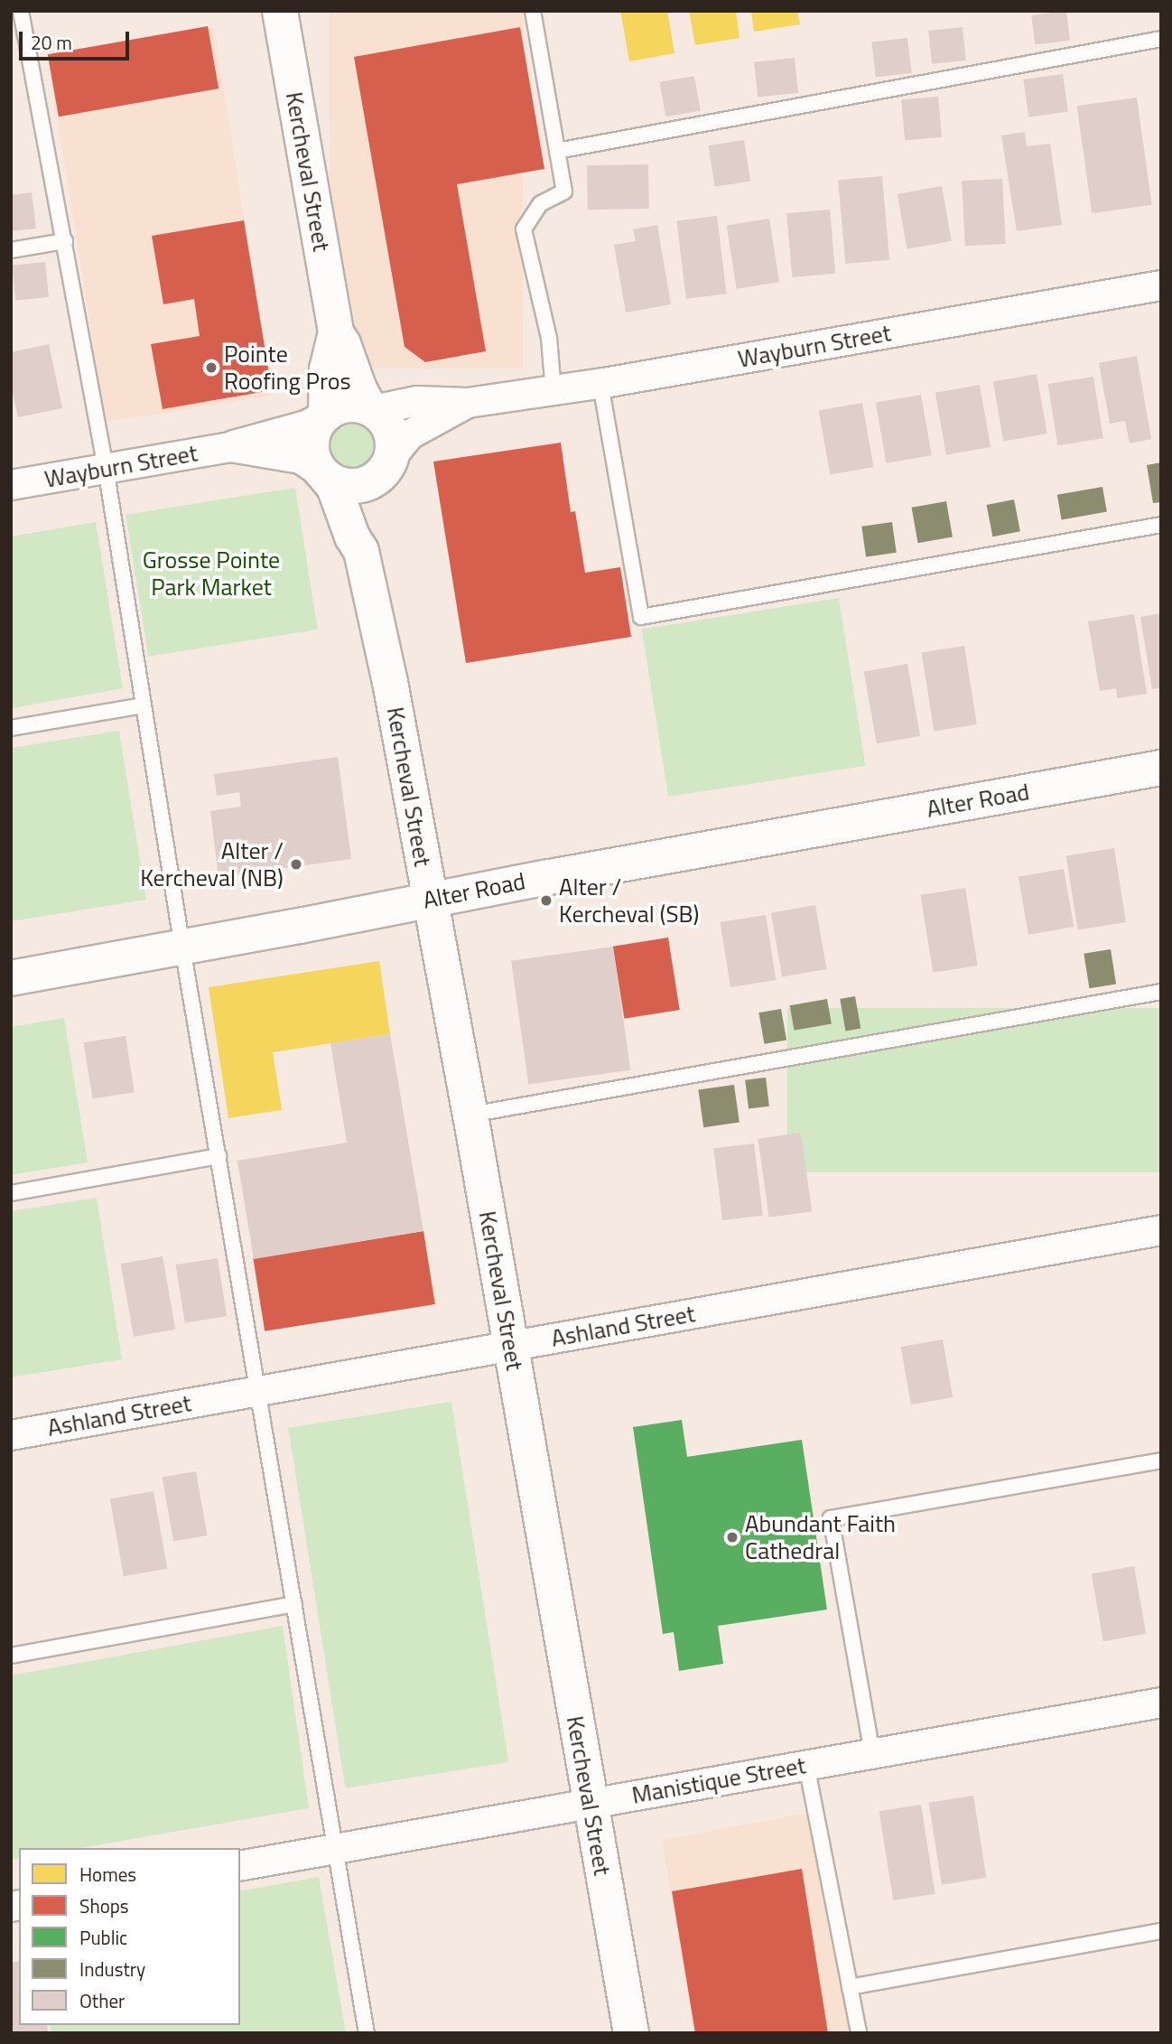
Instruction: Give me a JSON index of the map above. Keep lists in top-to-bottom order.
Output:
{
  "streets": {
    "street": [
      "Kercheval Street",
      "Wayburn Street",
      "Alter Road",
      "Ashland Street",
      "Manistique Street"
    ]
  },
  "crossings": [
    ["Kercheval Street", "Wayburn Street"],
    ["Kercheval Street", "Alter Road"],
    ["Kercheval Street", "Ashland Street"],
    ["Kercheval Street", "Manistique Street"]
  ],
  "parks": ["Grosse Pointe Park Market"],
  "places": [
    "Pointe Roofing Pros",
    "Alter / Kercheval (NB)",
    "Alter / Kercheval (SB)",
    "Abundant Faith Cathedral"
  ],
  "legend": [
    "Homes",
    "Shops",
    "Public",
    "Industry",
    "Other"
  ],
  "scale_bar": "20 m"
}
